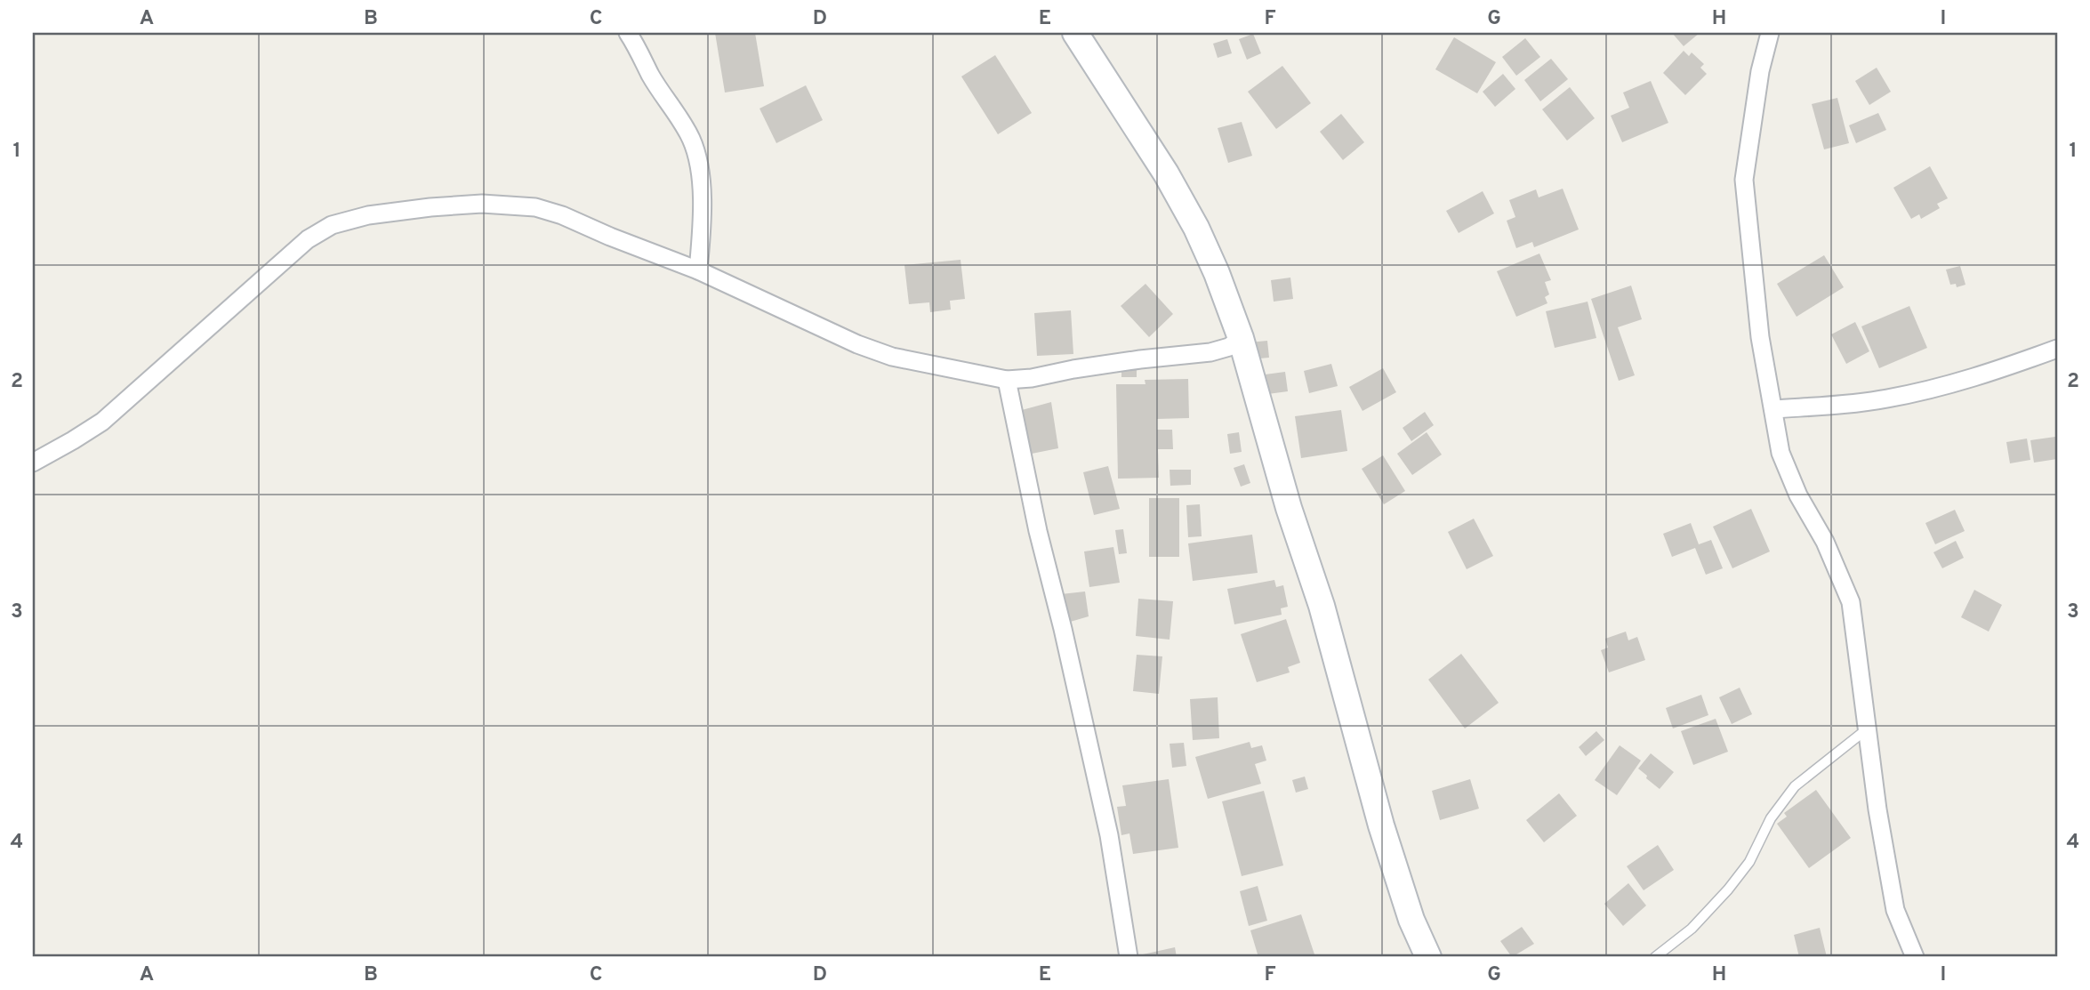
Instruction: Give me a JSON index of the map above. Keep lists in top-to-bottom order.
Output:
{
  "grid": {
    "columns": [
      "A",
      "B",
      "C",
      "D",
      "E",
      "F",
      "G",
      "H",
      "I"
    ],
    "rows": [
      "1",
      "2",
      "3",
      "4"
    ]
  }
}
